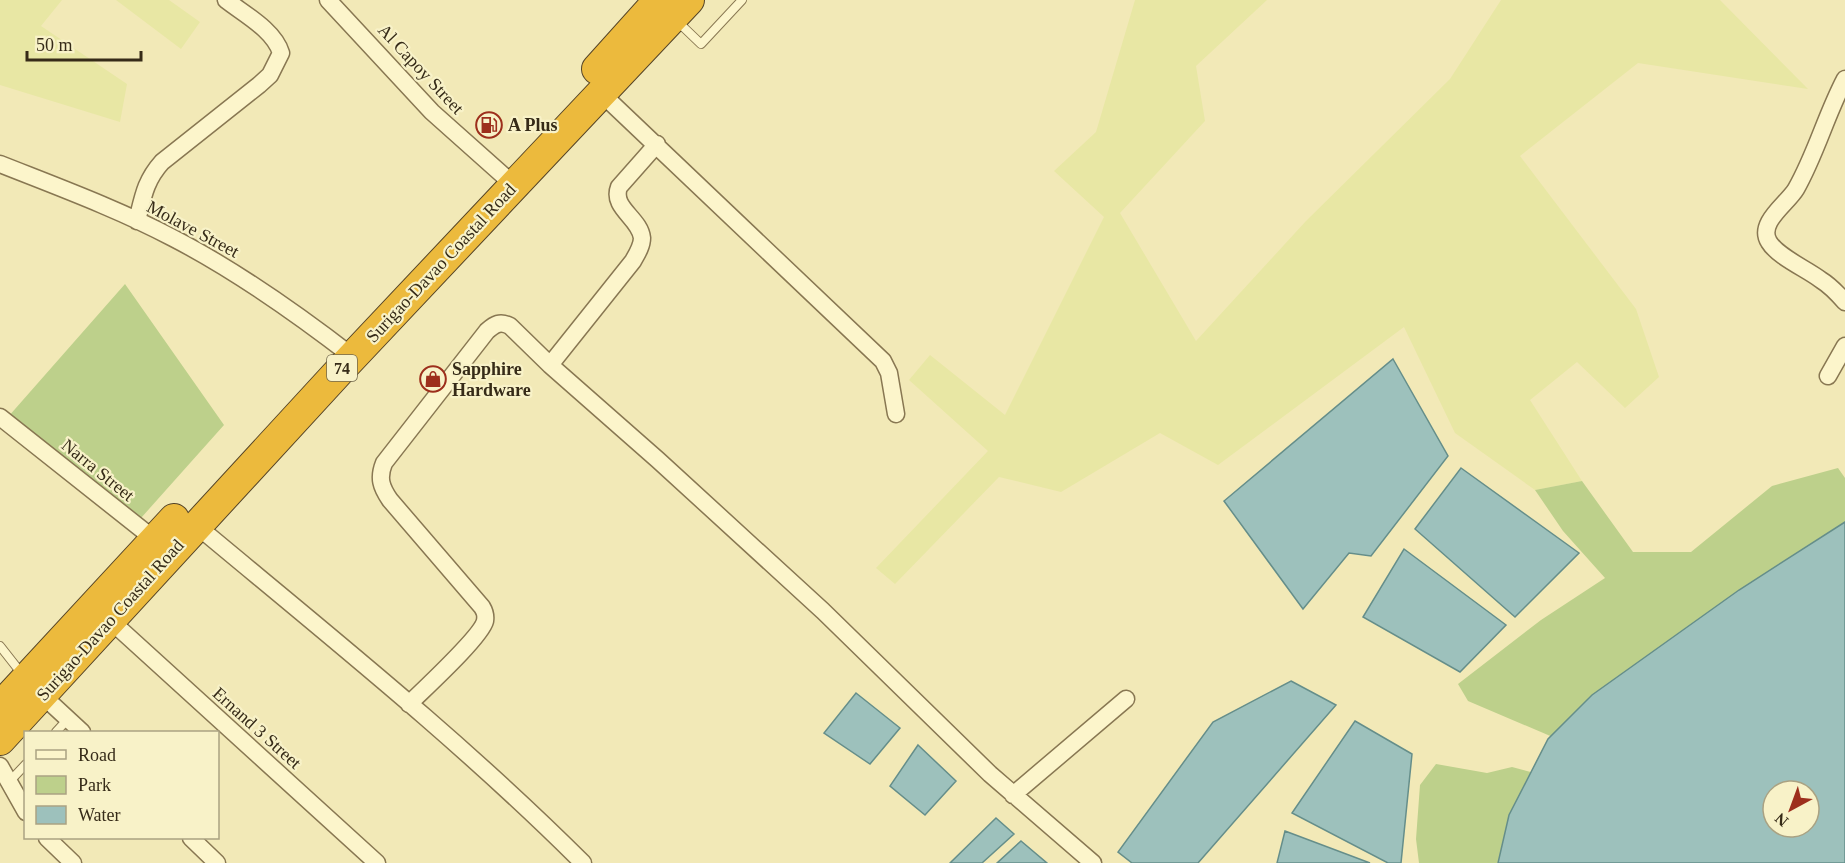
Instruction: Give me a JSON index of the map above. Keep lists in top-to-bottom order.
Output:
{
  "streets": {
    "highway": ["Surigao-Davao Coastal Road", "74"],
    "street": [
      "Al Capoy Street",
      "Molave Street",
      "Narra Street",
      "Ernand 3 Street"
    ]
  },
  "crossings": [
    ["Al Capoy Street", "Surigao-Davao Coastal Road"],
    ["Molave Street", "Surigao-Davao Coastal Road"],
    ["Surigao-Davao Coastal Road", "Narra Street"],
    ["Surigao-Davao Coastal Road", "Ernand 3 Street"]
  ],
  "places": {
    "fuel station": ["A Plus"],
    "shop": ["Sapphire Hardware"]
  },
  "legend": ["Road", "Park", "Water"],
  "scale_bar": "50 m",
  "north": "bottom left"
}
